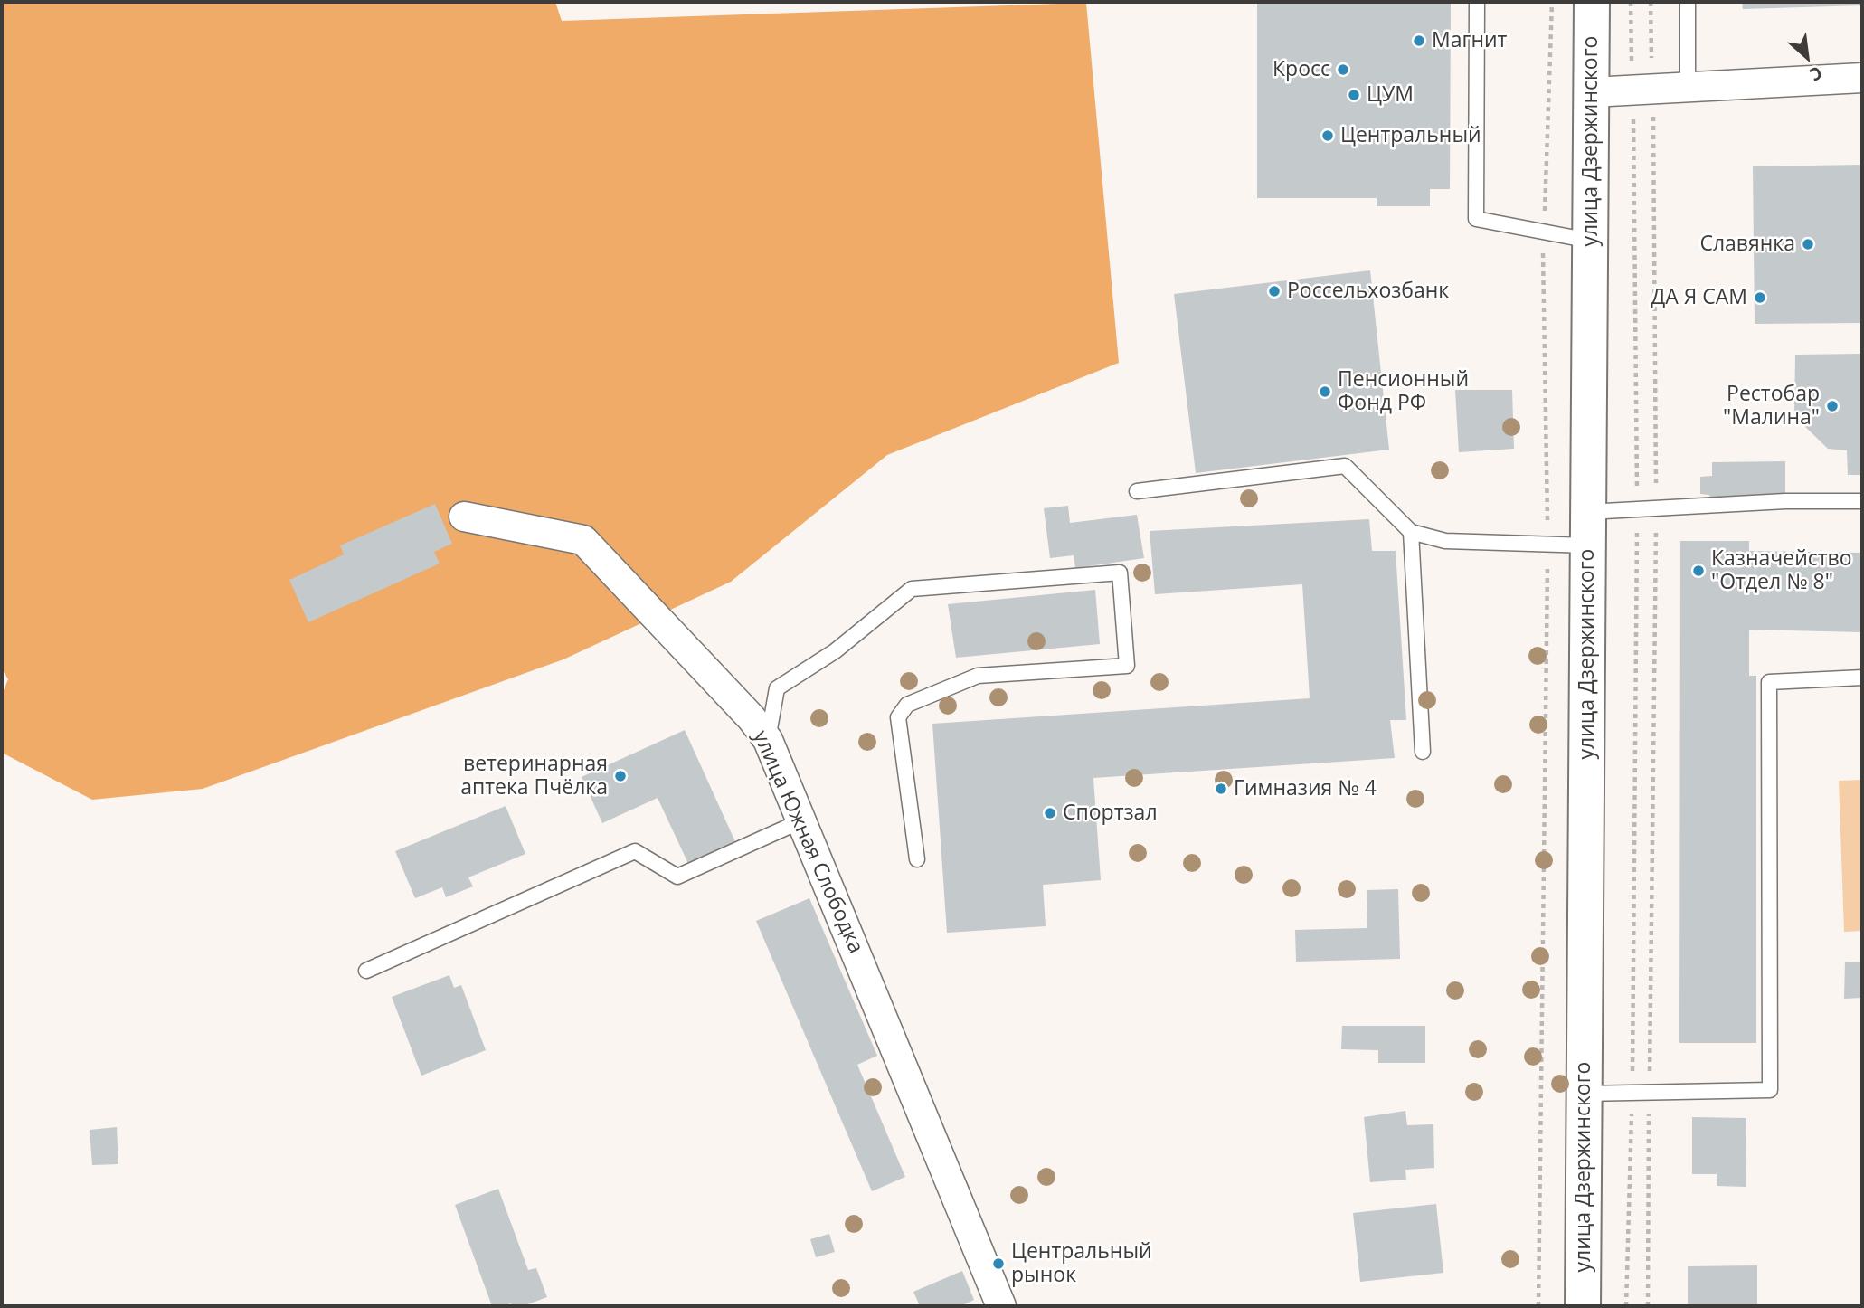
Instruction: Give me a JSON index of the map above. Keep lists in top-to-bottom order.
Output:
{
  "streets": {
    "main road": ["улица Дзержинского"],
    "street": ["улица Южная Слободка"]
  },
  "places": [
    "Магнит",
    "Кросс",
    "ЦУМ",
    "Центральный",
    "Славянка",
    "Россельхозбанк",
    "ДА Я САМ",
    "Пенсионный Фонд РФ",
    "Рестобар \"Малина\"",
    "Казначейство \"Отдел № 8\"",
    "ветеринарная аптека Пчёлка",
    "Гимназия № 4",
    "Спортзал",
    "Центральный рынок"
  ],
  "north": "bottom right"
}
